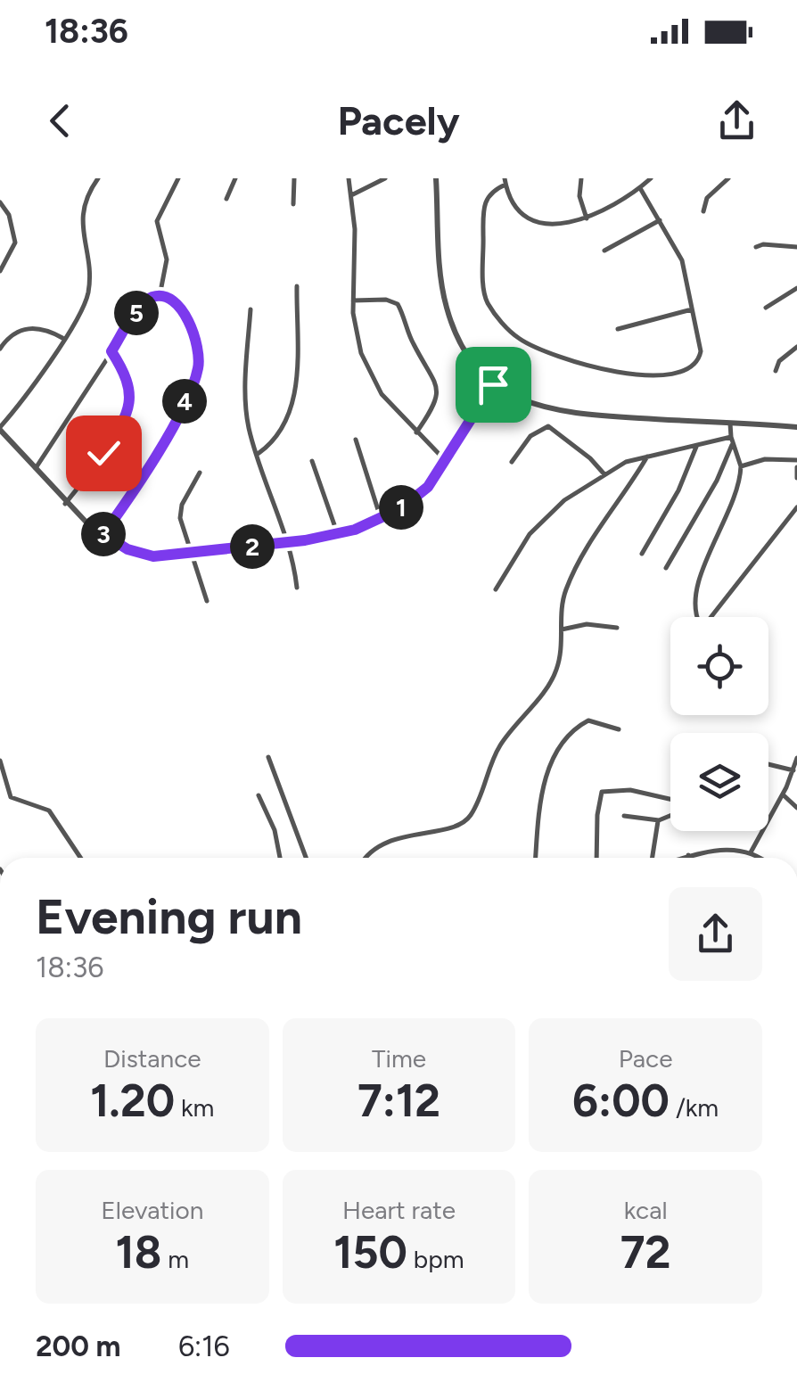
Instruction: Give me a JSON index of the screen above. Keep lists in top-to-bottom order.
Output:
{
  "page": {
    "status": "18:36",
    "header": "Pacely",
    "pins": [
      "5",
      "4",
      "1",
      "3",
      "2"
    ],
    "heading": ["Evening run", "18:36"],
    "stats": [
      ["Distance", "1.20 km"],
      ["Time", "7:12"],
      ["Pace", "6:00 /km"],
      ["Elevation", "18 m"],
      ["Heart rate", "150 bpm"],
      ["kcal", "72"]
    ],
    "list": [
      {
        "name": "200 m",
        "note": "6:16"
      }
    ]
  }
}
